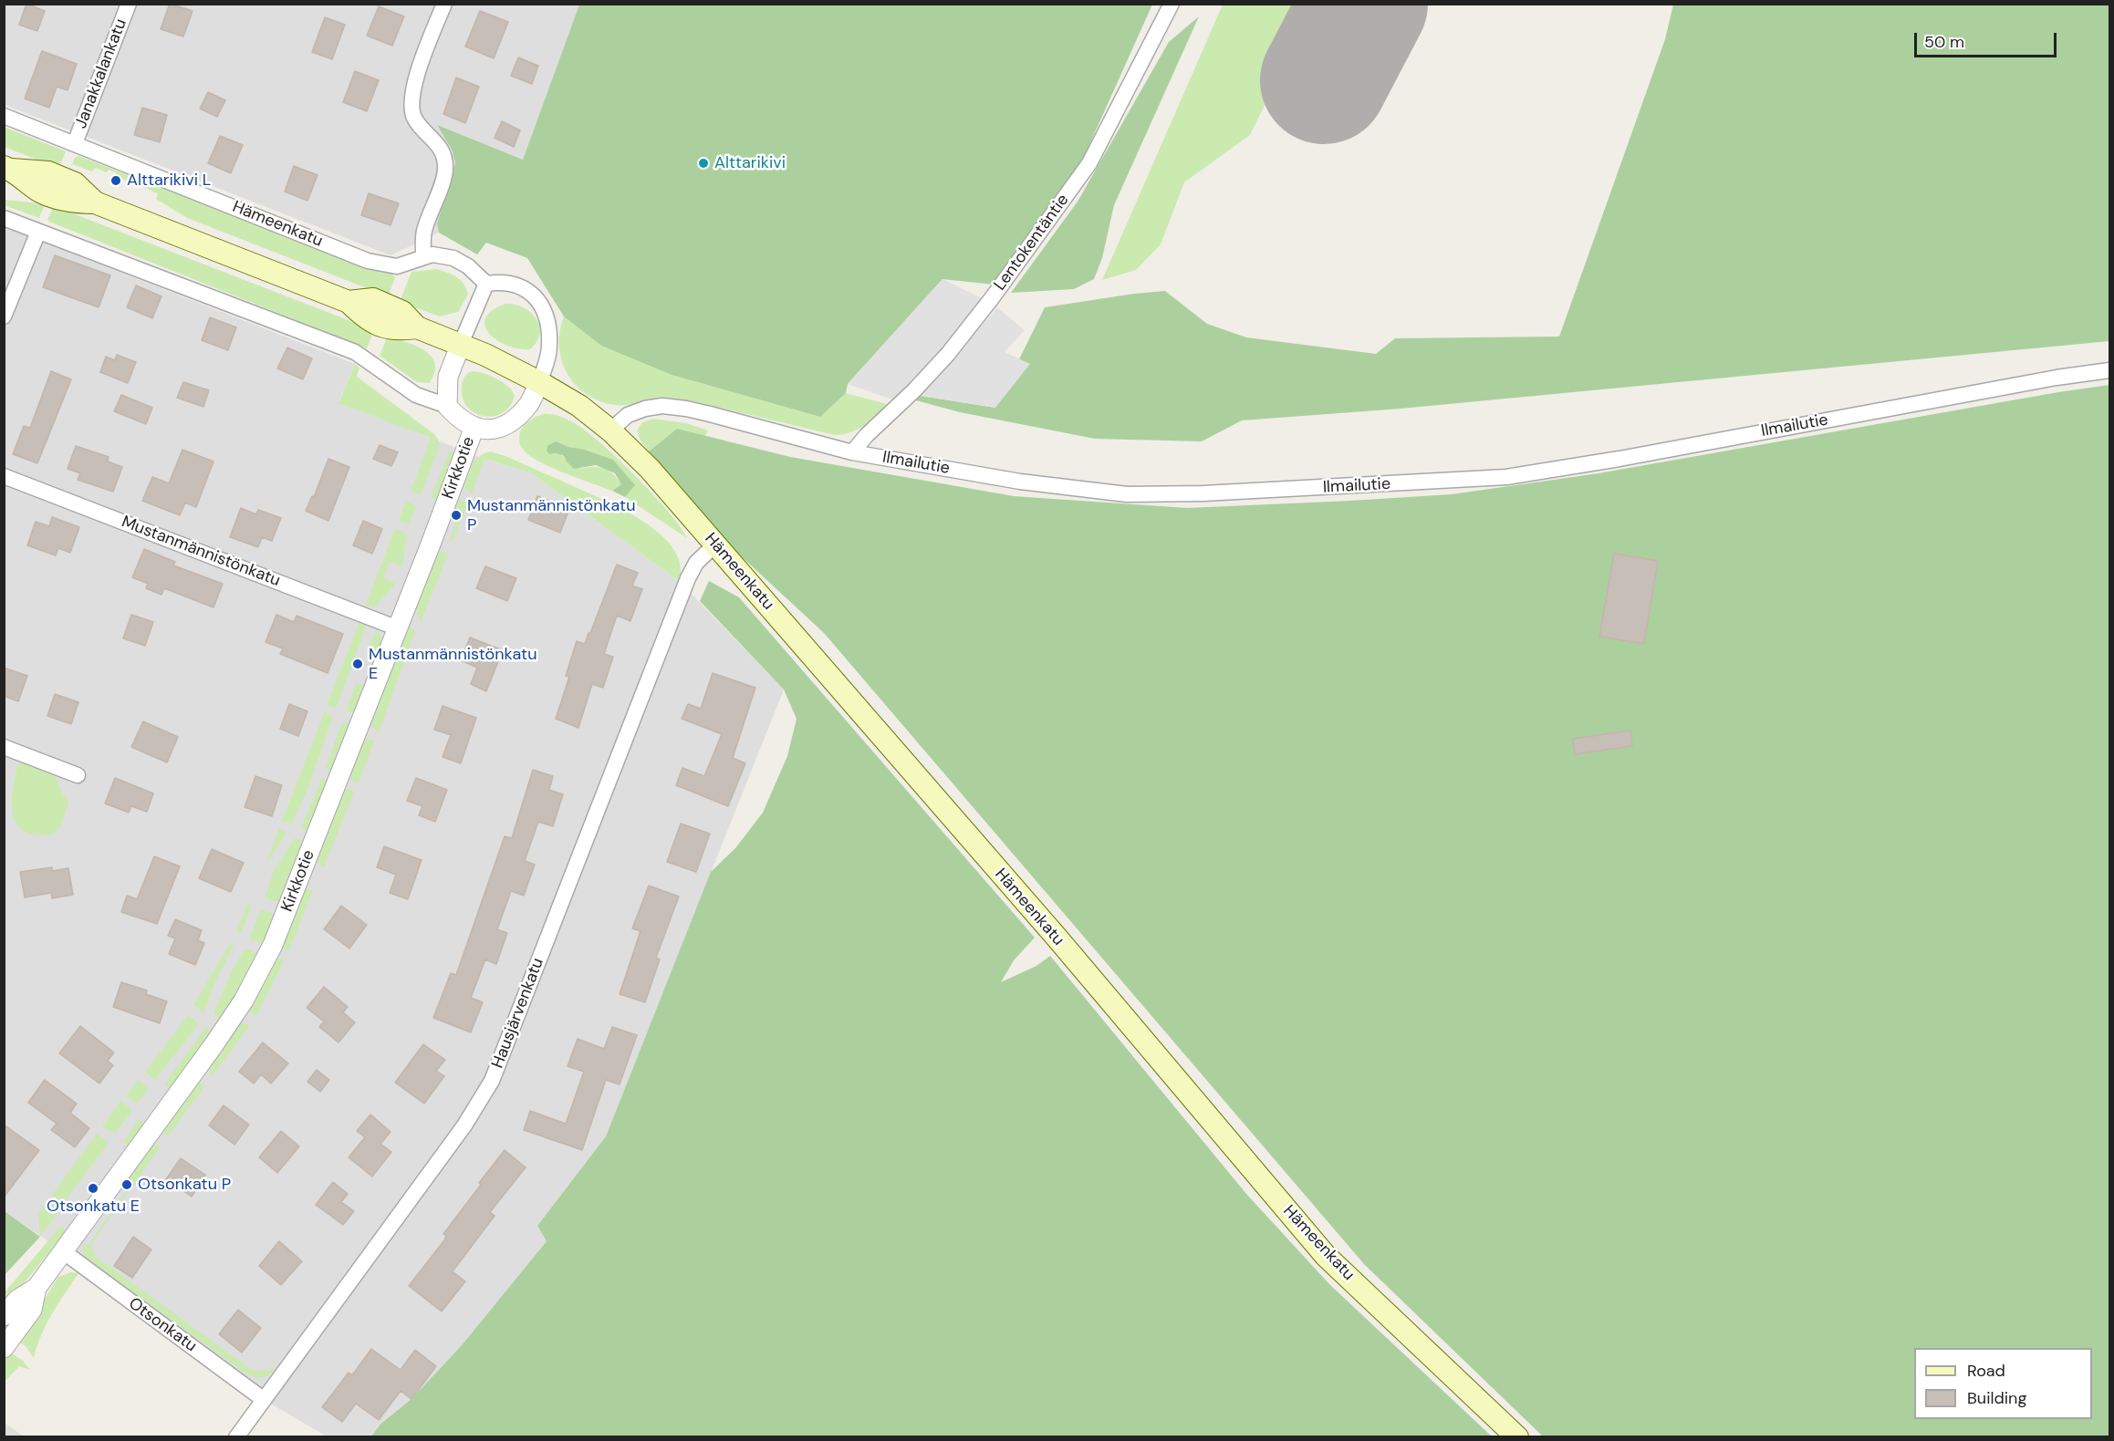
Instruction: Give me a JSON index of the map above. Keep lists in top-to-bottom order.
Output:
{
  "streets": {
    "main road": ["Hämeenkatu"],
    "street": [
      "Janakkalankatu",
      "Lentokentäntie",
      "Ilmailutie",
      "Kirkkotie",
      "Mustanmännistönkatu",
      "Hausjärvenkatu",
      "Otsonkatu"
    ]
  },
  "crossings": [
    ["Janakkalankatu", "Hämeenkatu"],
    ["Hämeenkatu", "Ilmailutie"],
    ["Hämeenkatu", "Hausjärvenkatu"],
    ["Lentokentäntie", "Ilmailutie"],
    ["Kirkkotie", "Mustanmännistönkatu"],
    ["Kirkkotie", "Otsonkatu"],
    ["Hausjärvenkatu", "Otsonkatu"]
  ],
  "places": [
    "Alttarikivi",
    "Alttarikivi L",
    "Mustanmännistönkatu P",
    "Mustanmännistönkatu E",
    "Otsonkatu P",
    "Otsonkatu E"
  ],
  "legend": ["Road", "Building"],
  "scale_bar": "50 m"
}
